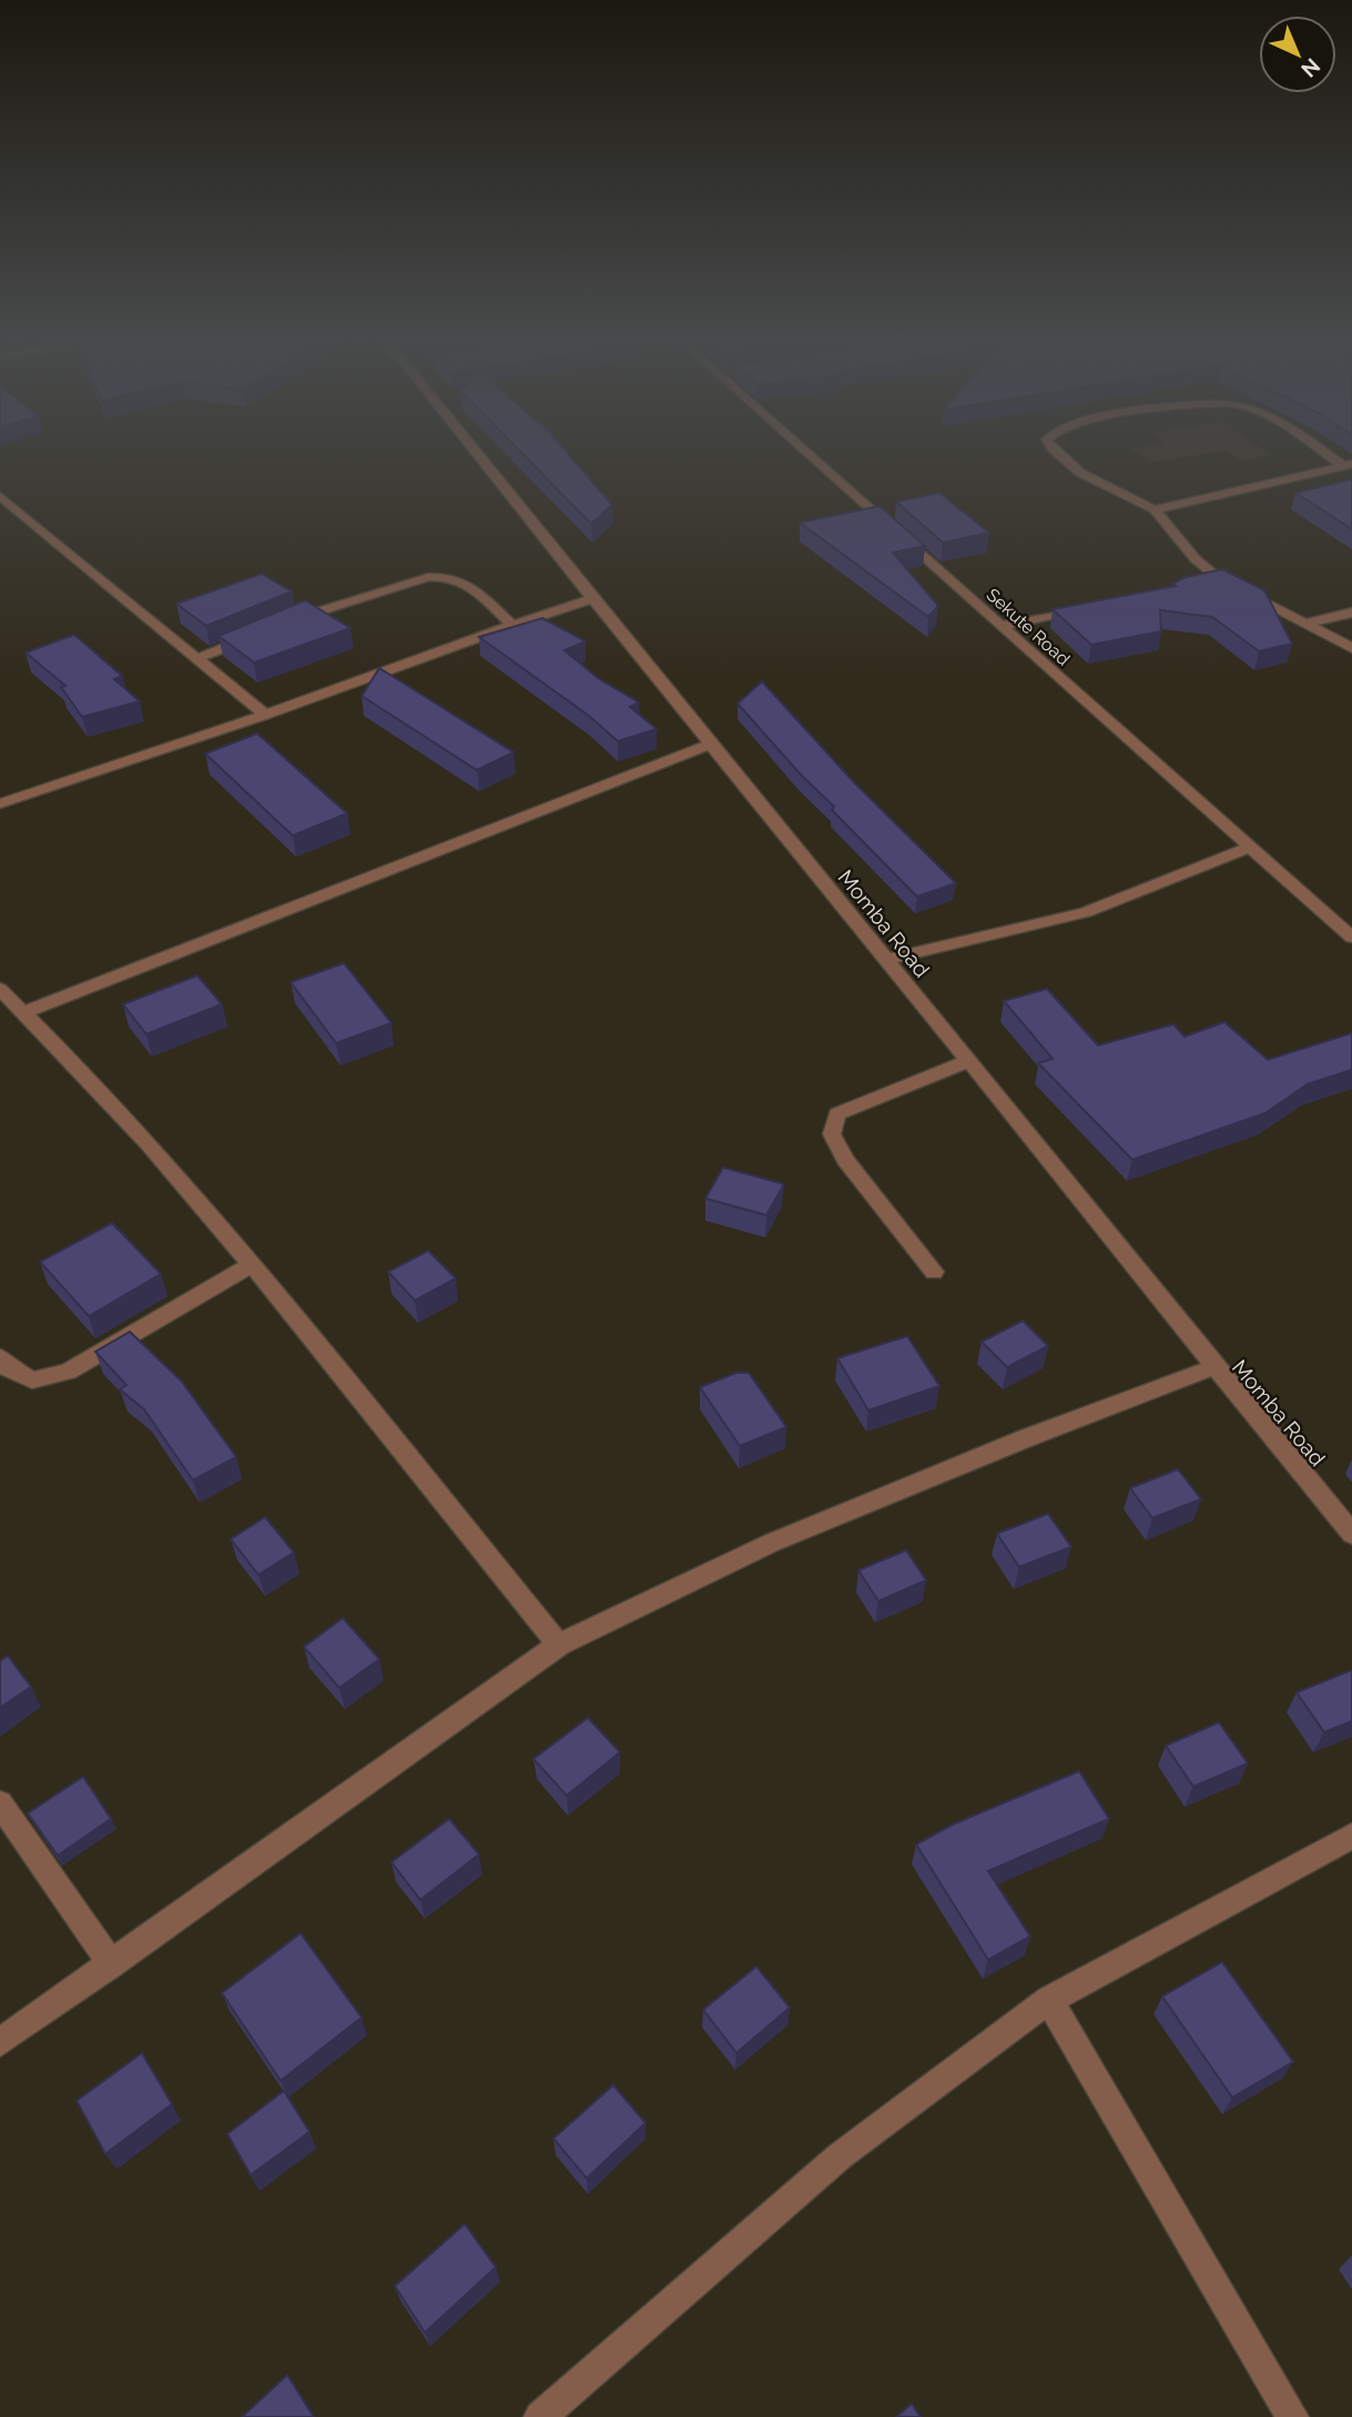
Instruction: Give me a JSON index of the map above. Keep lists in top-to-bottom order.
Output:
{
  "streets": {
    "street": ["Sekute Road", "Momba Road"]
  },
  "north": "bottom right"
}
